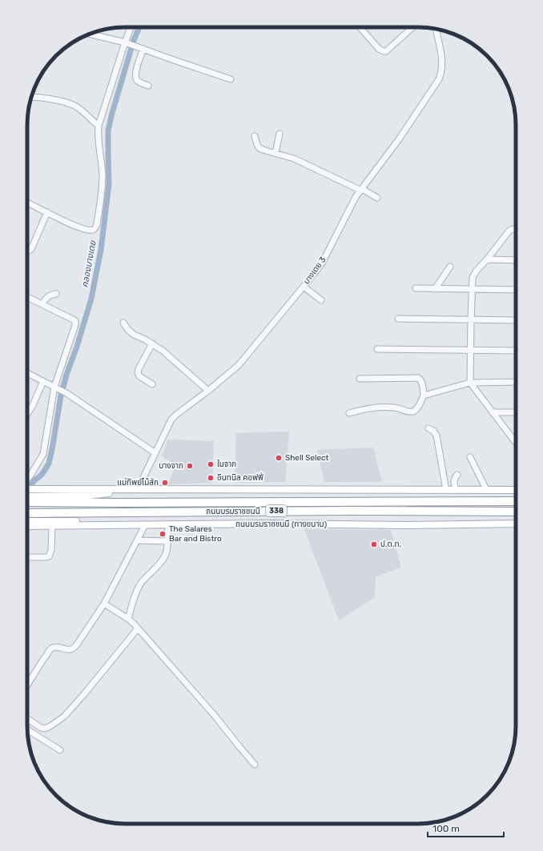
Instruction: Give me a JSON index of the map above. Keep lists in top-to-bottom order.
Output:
{
  "streets": {
    "highway": ["338", "ถนนบรมราชชนนี"],
    "main road": ["ถนนบรมราชชนนี (ทางขนาน)"],
    "street": ["บางเตย 3"]
  },
  "crossings": [
    ["338", "ถนนบรมราชชนนี"]
  ],
  "water": ["คลองบางเตย"],
  "places": [
    "Shell Select",
    "ใบจาก",
    "บางจาก",
    "อินทนิล คอฟฟี่",
    "แม่ทิพย์ไม้สัก",
    "The Salares Bar and Bistro",
    "ป.ต.ท."
  ],
  "scale_bar": "100 m"
}
